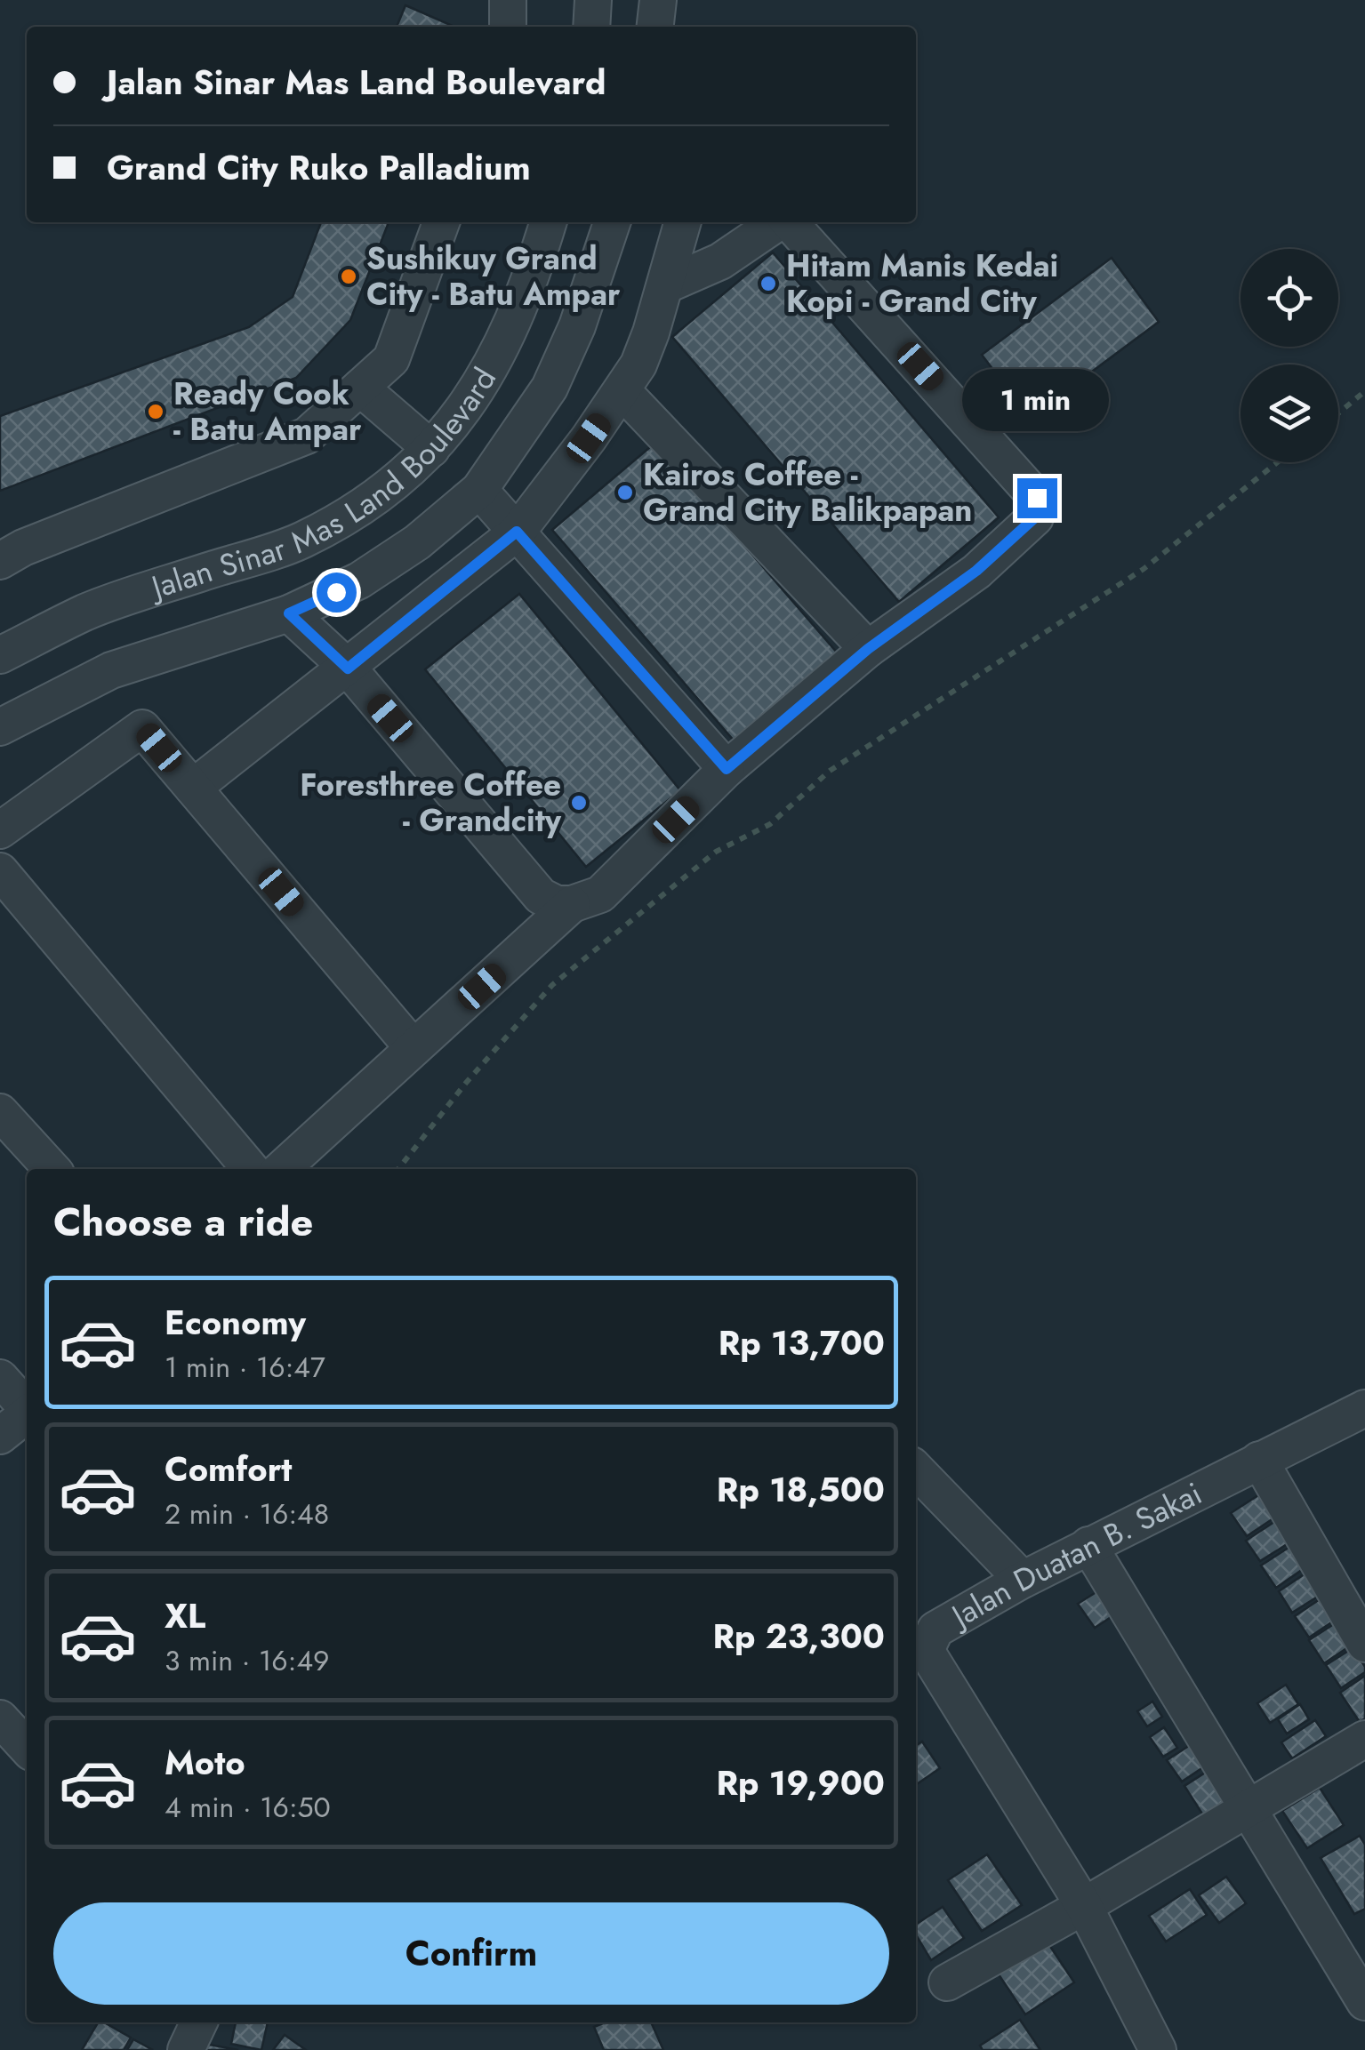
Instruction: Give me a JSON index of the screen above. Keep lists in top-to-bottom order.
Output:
{
  "streets": {
    "street": ["Jalan Sinar Mas Land Boulevard", "Jalan Duatan B. Sakai"]
  },
  "places": [
    "Sushikuy Grand City - Batu Ampar",
    "Hitam Manis Kedai Kopi - Grand City",
    "Ready Cook - Batu Ampar",
    "Kairos Coffee - Grand City Balikpapan",
    "Foresthree Coffee - Grandcity"
  ],
  "page": {
    "banner": ["Jalan Sinar Mas Land Boulevard", "Grand City Ruko Palladium"],
    "bubble": "1 min",
    "heading": "Choose a ride",
    "list": [
      {
        "name": "Economy",
        "note": "1 min · 16:47",
        "value": "Rp 13,700"
      },
      {
        "name": "Comfort",
        "note": "2 min · 16:48",
        "value": "Rp 18,500"
      },
      {
        "name": "XL",
        "note": "3 min · 16:49",
        "value": "Rp 23,300"
      },
      {
        "name": "Moto",
        "note": "4 min · 16:50",
        "value": "Rp 19,900"
      }
    ],
    "buttons": "Confirm"
  }
}
